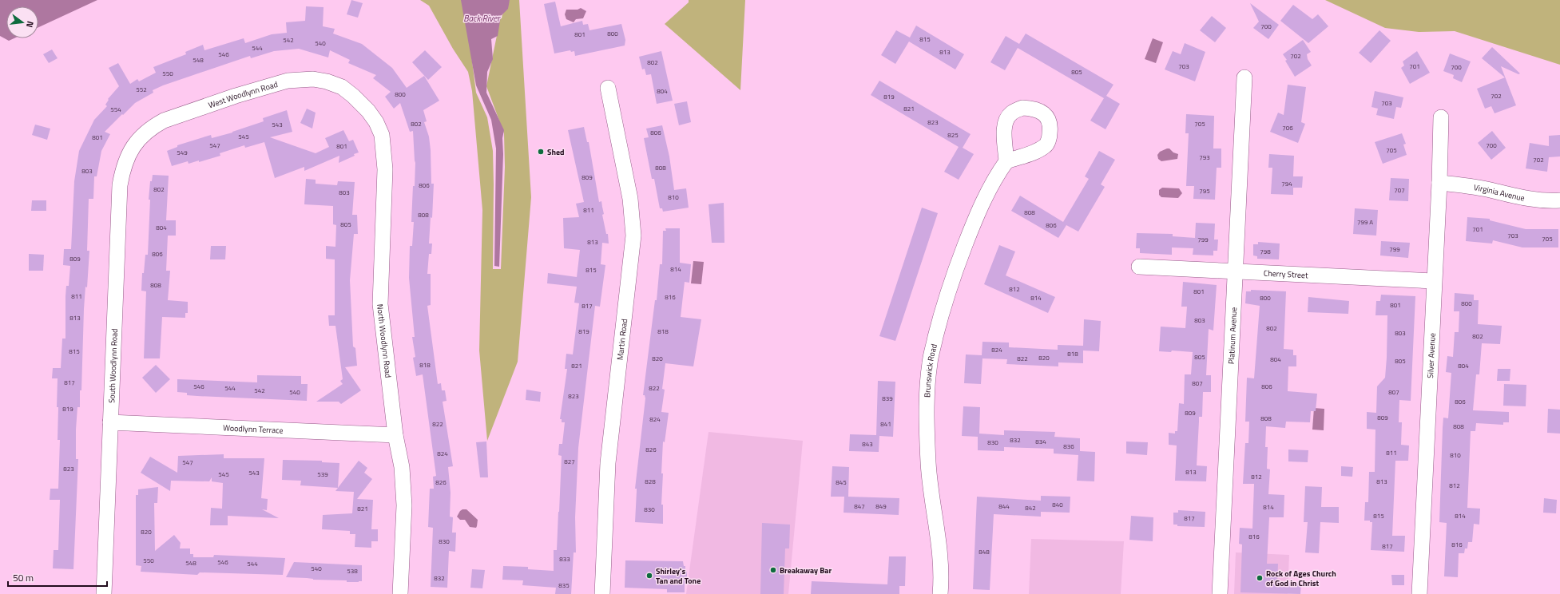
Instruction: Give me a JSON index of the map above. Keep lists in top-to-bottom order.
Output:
{
  "streets": {
    "street": [
      "West Woodlynn Road",
      "Virginia Avenue",
      "Cherry Street",
      "Platinum Avenue",
      "Martin Road",
      "North Woodlynn Road",
      "Silver Avenue",
      "South Woodlynn Road",
      "Brunswick Road",
      "Woodlynn Terrace"
    ]
  },
  "crossings": [
    ["West Woodlynn Road", "North Woodlynn Road"],
    ["West Woodlynn Road", "South Woodlynn Road"],
    ["Virginia Avenue", "Silver Avenue"],
    ["Cherry Street", "Platinum Avenue"],
    ["Cherry Street", "Silver Avenue"],
    ["North Woodlynn Road", "Woodlynn Terrace"],
    ["South Woodlynn Road", "Woodlynn Terrace"]
  ],
  "water": ["Back River"],
  "places": [
    "Shed",
    "Breakaway Bar",
    "Shirley's Tan and Tone",
    "Rock of Ages Church of God in Christ"
  ],
  "house_numbers": [
    "700",
    "800",
    "801",
    "815",
    "542",
    "540",
    "544",
    "813",
    "546",
    "702",
    "548",
    "802",
    "703",
    "701",
    "700",
    "805",
    "550",
    "552",
    "804",
    "800",
    "702",
    "819",
    "703",
    "821",
    "554",
    "823",
    "802",
    "705",
    "543",
    "706",
    "806",
    "825",
    "545",
    "801",
    "547",
    "700",
    "801",
    "705",
    "549",
    "793",
    "702",
    "808",
    "803",
    "809",
    "794",
    "806",
    "802",
    "707",
    "795",
    "803",
    "810",
    "811",
    "808",
    "808",
    "799 A",
    "805",
    "806",
    "804",
    "701",
    "703",
    "705",
    "799",
    "813",
    "799",
    "798",
    "806",
    "809",
    "814",
    "815",
    "808",
    "812",
    "801",
    "811",
    "816",
    "814",
    "800",
    "800",
    "801",
    "817",
    "813",
    "803",
    "802",
    "819",
    "818",
    "803",
    "802",
    "824",
    "815",
    "818",
    "805",
    "820",
    "820",
    "822",
    "804",
    "805",
    "818",
    "821",
    "804",
    "817",
    "807",
    "546",
    "806",
    "544",
    "822",
    "542",
    "540",
    "807",
    "823",
    "839",
    "806",
    "819",
    "809",
    "809",
    "808",
    "824",
    "822",
    "841",
    "808",
    "832",
    "834",
    "830",
    "843",
    "836",
    "826",
    "811",
    "824",
    "810",
    "827",
    "547",
    "823",
    "813",
    "543",
    "545",
    "539",
    "812",
    "828",
    "813",
    "826",
    "845",
    "812",
    "840",
    "847",
    "849",
    "844",
    "814",
    "842",
    "821",
    "830",
    "815",
    "814",
    "817",
    "820",
    "816",
    "830",
    "816",
    "817",
    "848",
    "833",
    "550",
    "546",
    "548",
    "544",
    "540",
    "538",
    "832",
    "835"
  ],
  "scale_bar": "50 m",
  "north": "right"
}
